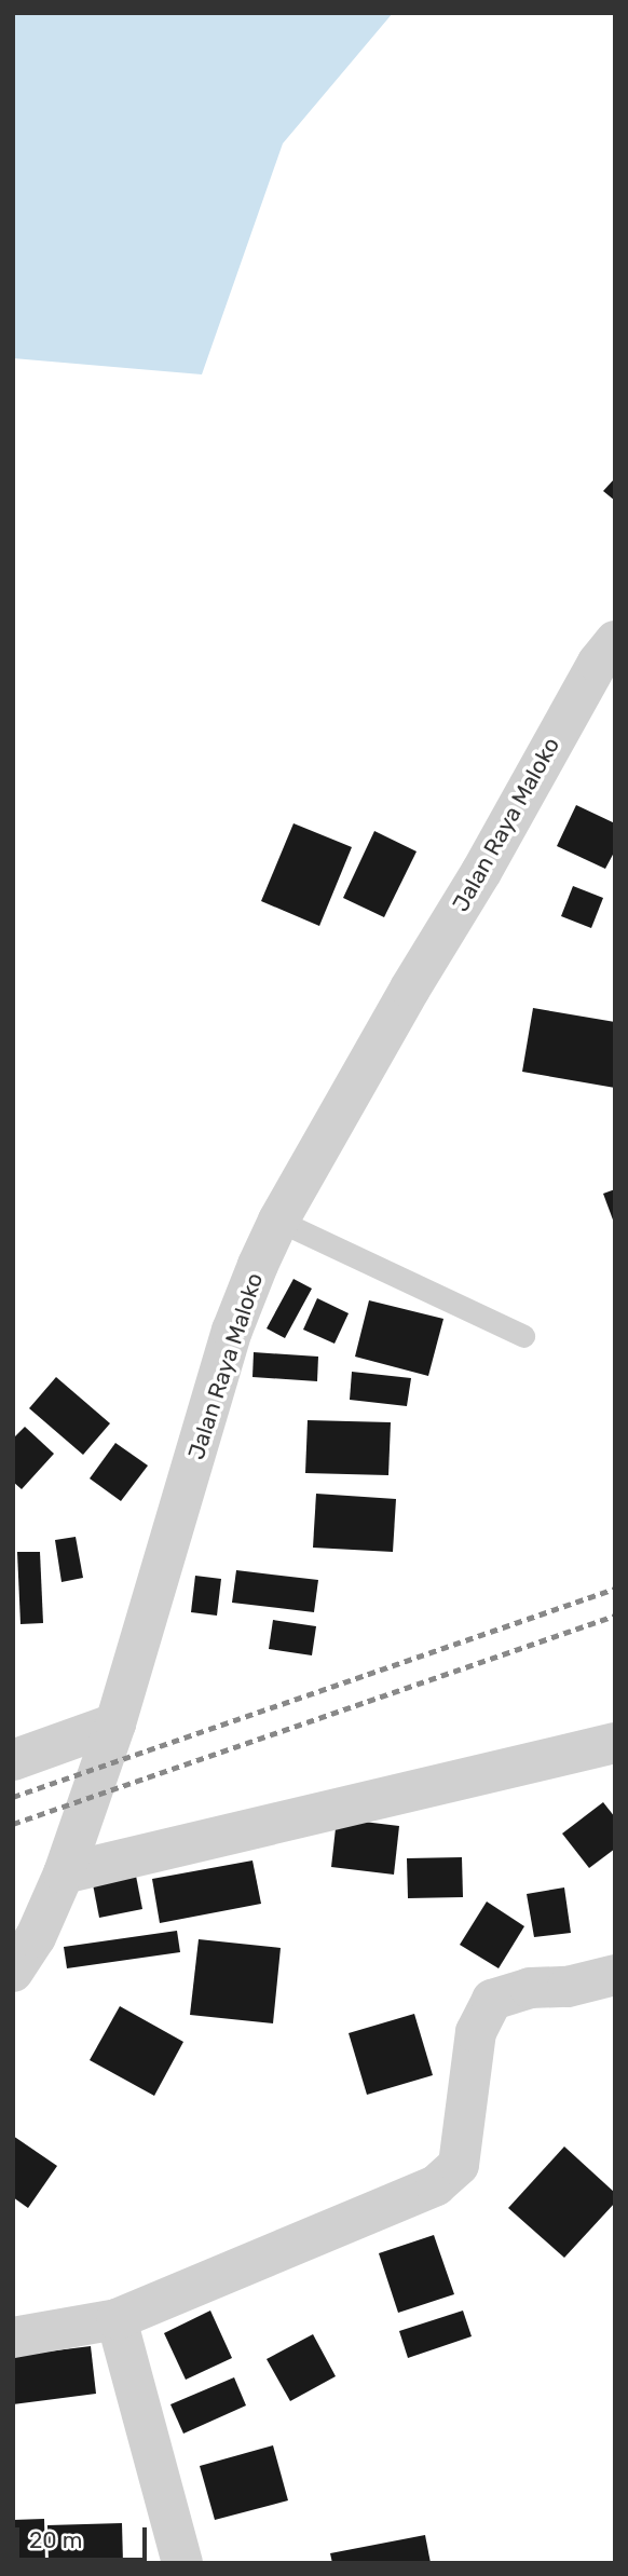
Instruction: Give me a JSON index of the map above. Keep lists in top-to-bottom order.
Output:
{
  "streets": {
    "street": ["Jalan Raya Maloko"]
  },
  "scale_bar": "20 m"
}
